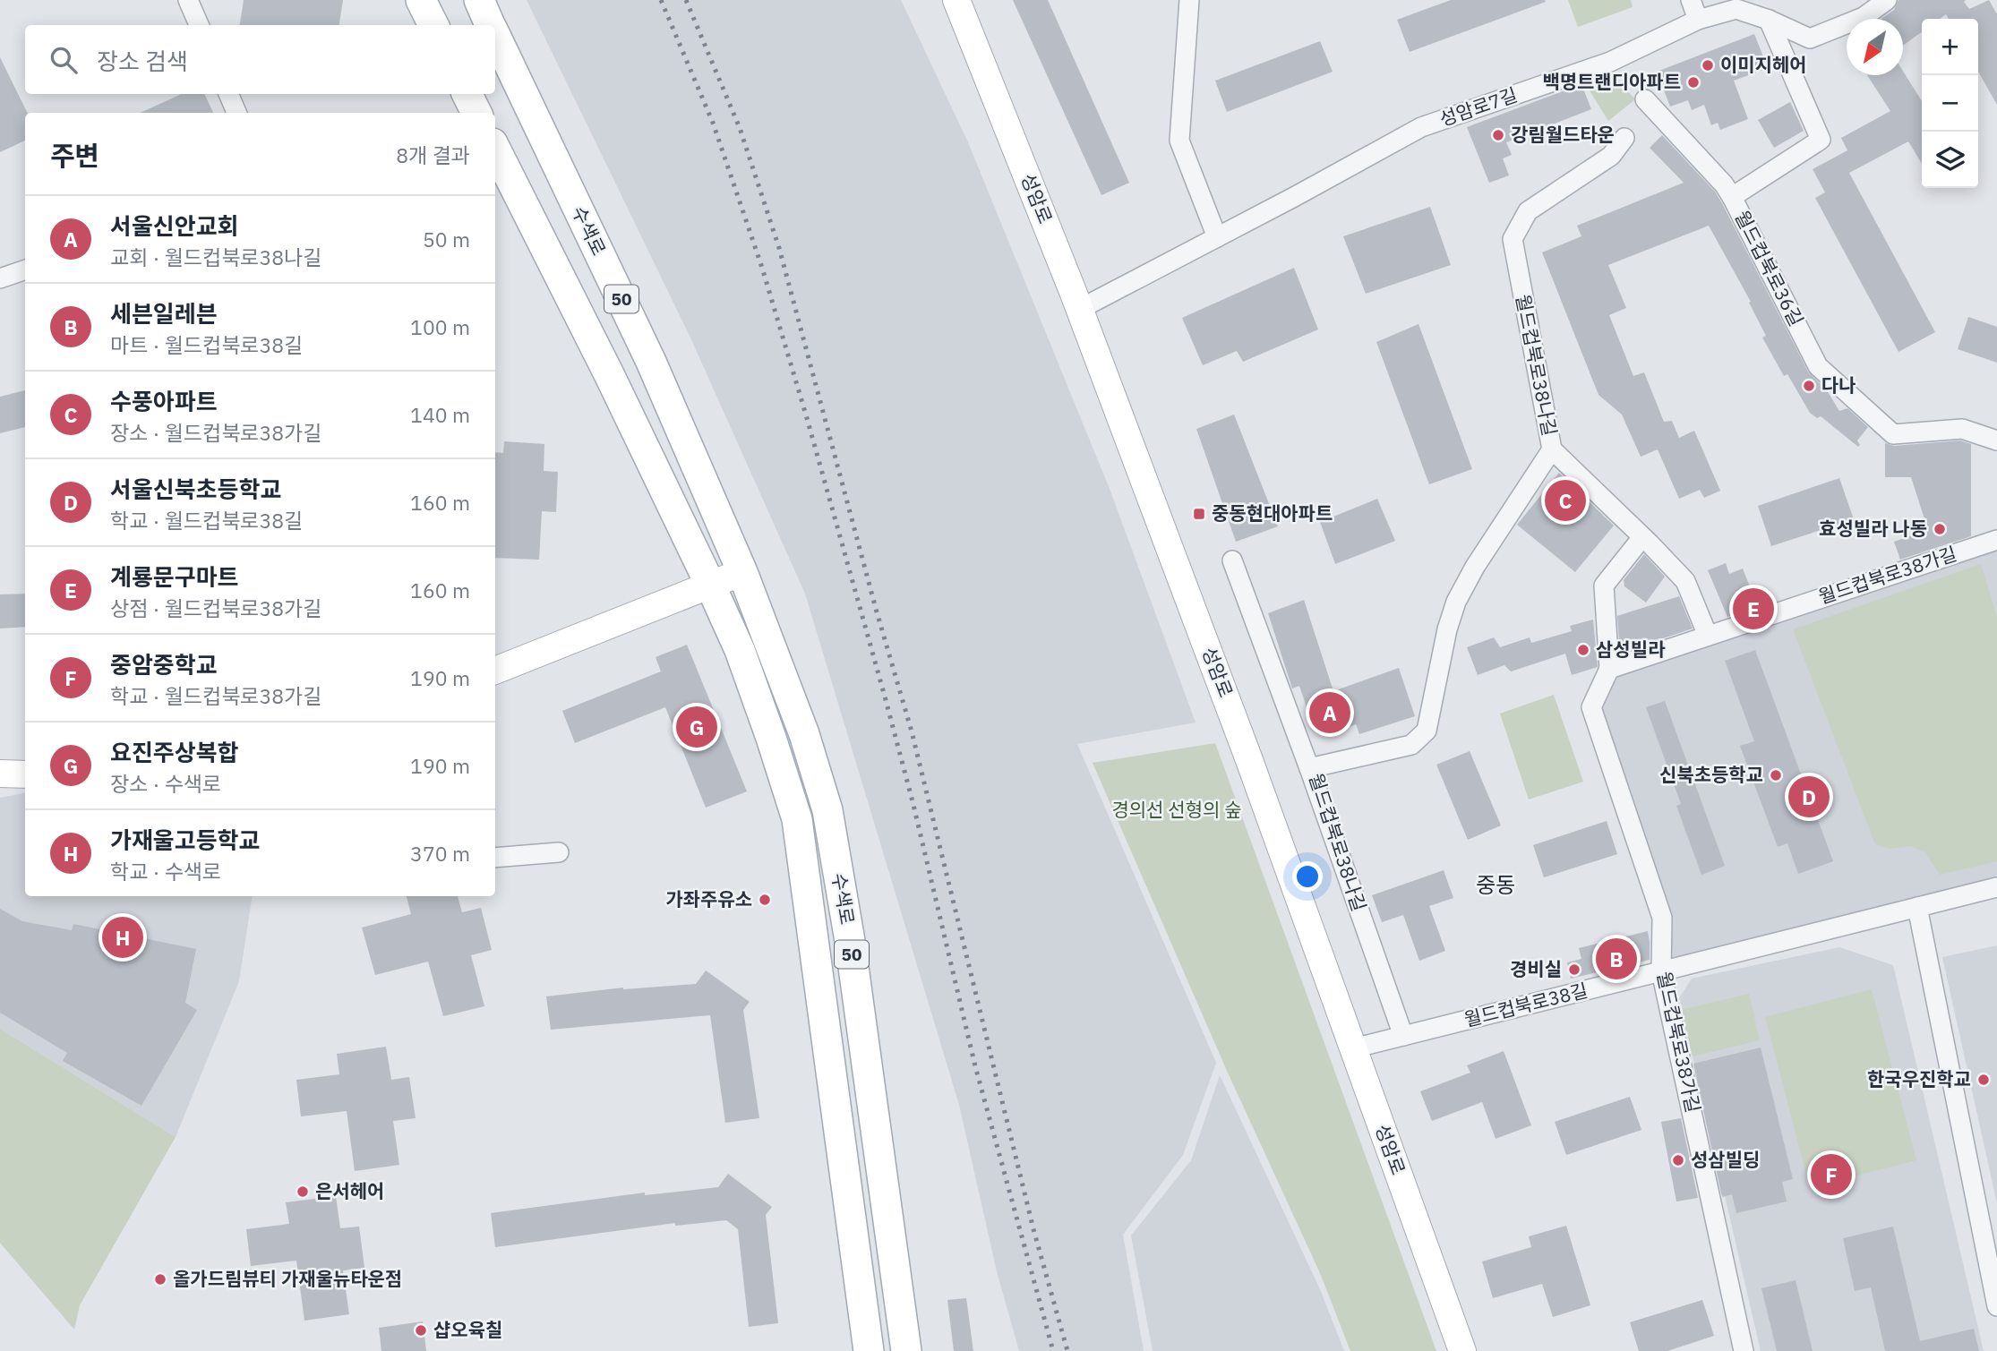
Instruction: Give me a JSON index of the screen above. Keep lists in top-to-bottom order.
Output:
{
  "streets": {
    "main road": ["성암로", "수색로", "50"],
    "street": [
      "성암로7길",
      "월드컵북로36길",
      "월드컵북로38나길",
      "월드컵북로38가길",
      "월드컵북로38길"
    ]
  },
  "crossings": [
    ["성암로7길", "성암로"],
    ["성암로7길", "월드컵북로36길"],
    ["성암로", "월드컵북로38길"],
    ["월드컵북로38나길", "월드컵북로38길"],
    ["월드컵북로38가길", "월드컵북로38길"]
  ],
  "districts": ["중동"],
  "parks": ["경의선 선형의 숲"],
  "places": {
    "other": [
      "이미지헤어",
      "백명트랜디아파트",
      "강림월드타운",
      "다나",
      "효성빌라 나동",
      "삼성빌라",
      "신북초등학교",
      "가좌주유소",
      "경비실",
      "한국우진학교",
      "성삼빌딩",
      "은서헤어",
      "올가드림뷰티 가재울뉴타운점",
      "샵오육칠"
    ],
    "transit": ["중동현대아파트"]
  },
  "north": "bottom left",
  "page": {
    "map_buttons": ["+", "−"],
    "search": "장소 검색",
    "heading": ["주변", "8개 결과"],
    "list": [
      {
        "mark": "A",
        "name": "서울신안교회",
        "note": "교회 · 월드컵북로38나길",
        "value": "50 m"
      },
      {
        "mark": "B",
        "name": "세븐일레븐",
        "note": "마트 · 월드컵북로38길",
        "value": "100 m"
      },
      {
        "mark": "C",
        "name": "수풍아파트",
        "note": "장소 · 월드컵북로38가길",
        "value": "140 m"
      },
      {
        "mark": "D",
        "name": "서울신북초등학교",
        "note": "학교 · 월드컵북로38길",
        "value": "160 m"
      },
      {
        "mark": "E",
        "name": "계룡문구마트",
        "note": "상점 · 월드컵북로38가길",
        "value": "160 m"
      },
      {
        "mark": "F",
        "name": "중암중학교",
        "note": "학교 · 월드컵북로38가길",
        "value": "190 m"
      },
      {
        "mark": "G",
        "name": "요진주상복합",
        "note": "장소 · 수색로",
        "value": "190 m"
      },
      {
        "mark": "H",
        "name": "가재울고등학교",
        "note": "학교 · 수색로",
        "value": "370 m"
      }
    ],
    "pins": [
      "C",
      "E",
      "A",
      "G",
      "D",
      "H",
      "B",
      "F"
    ]
  }
}
